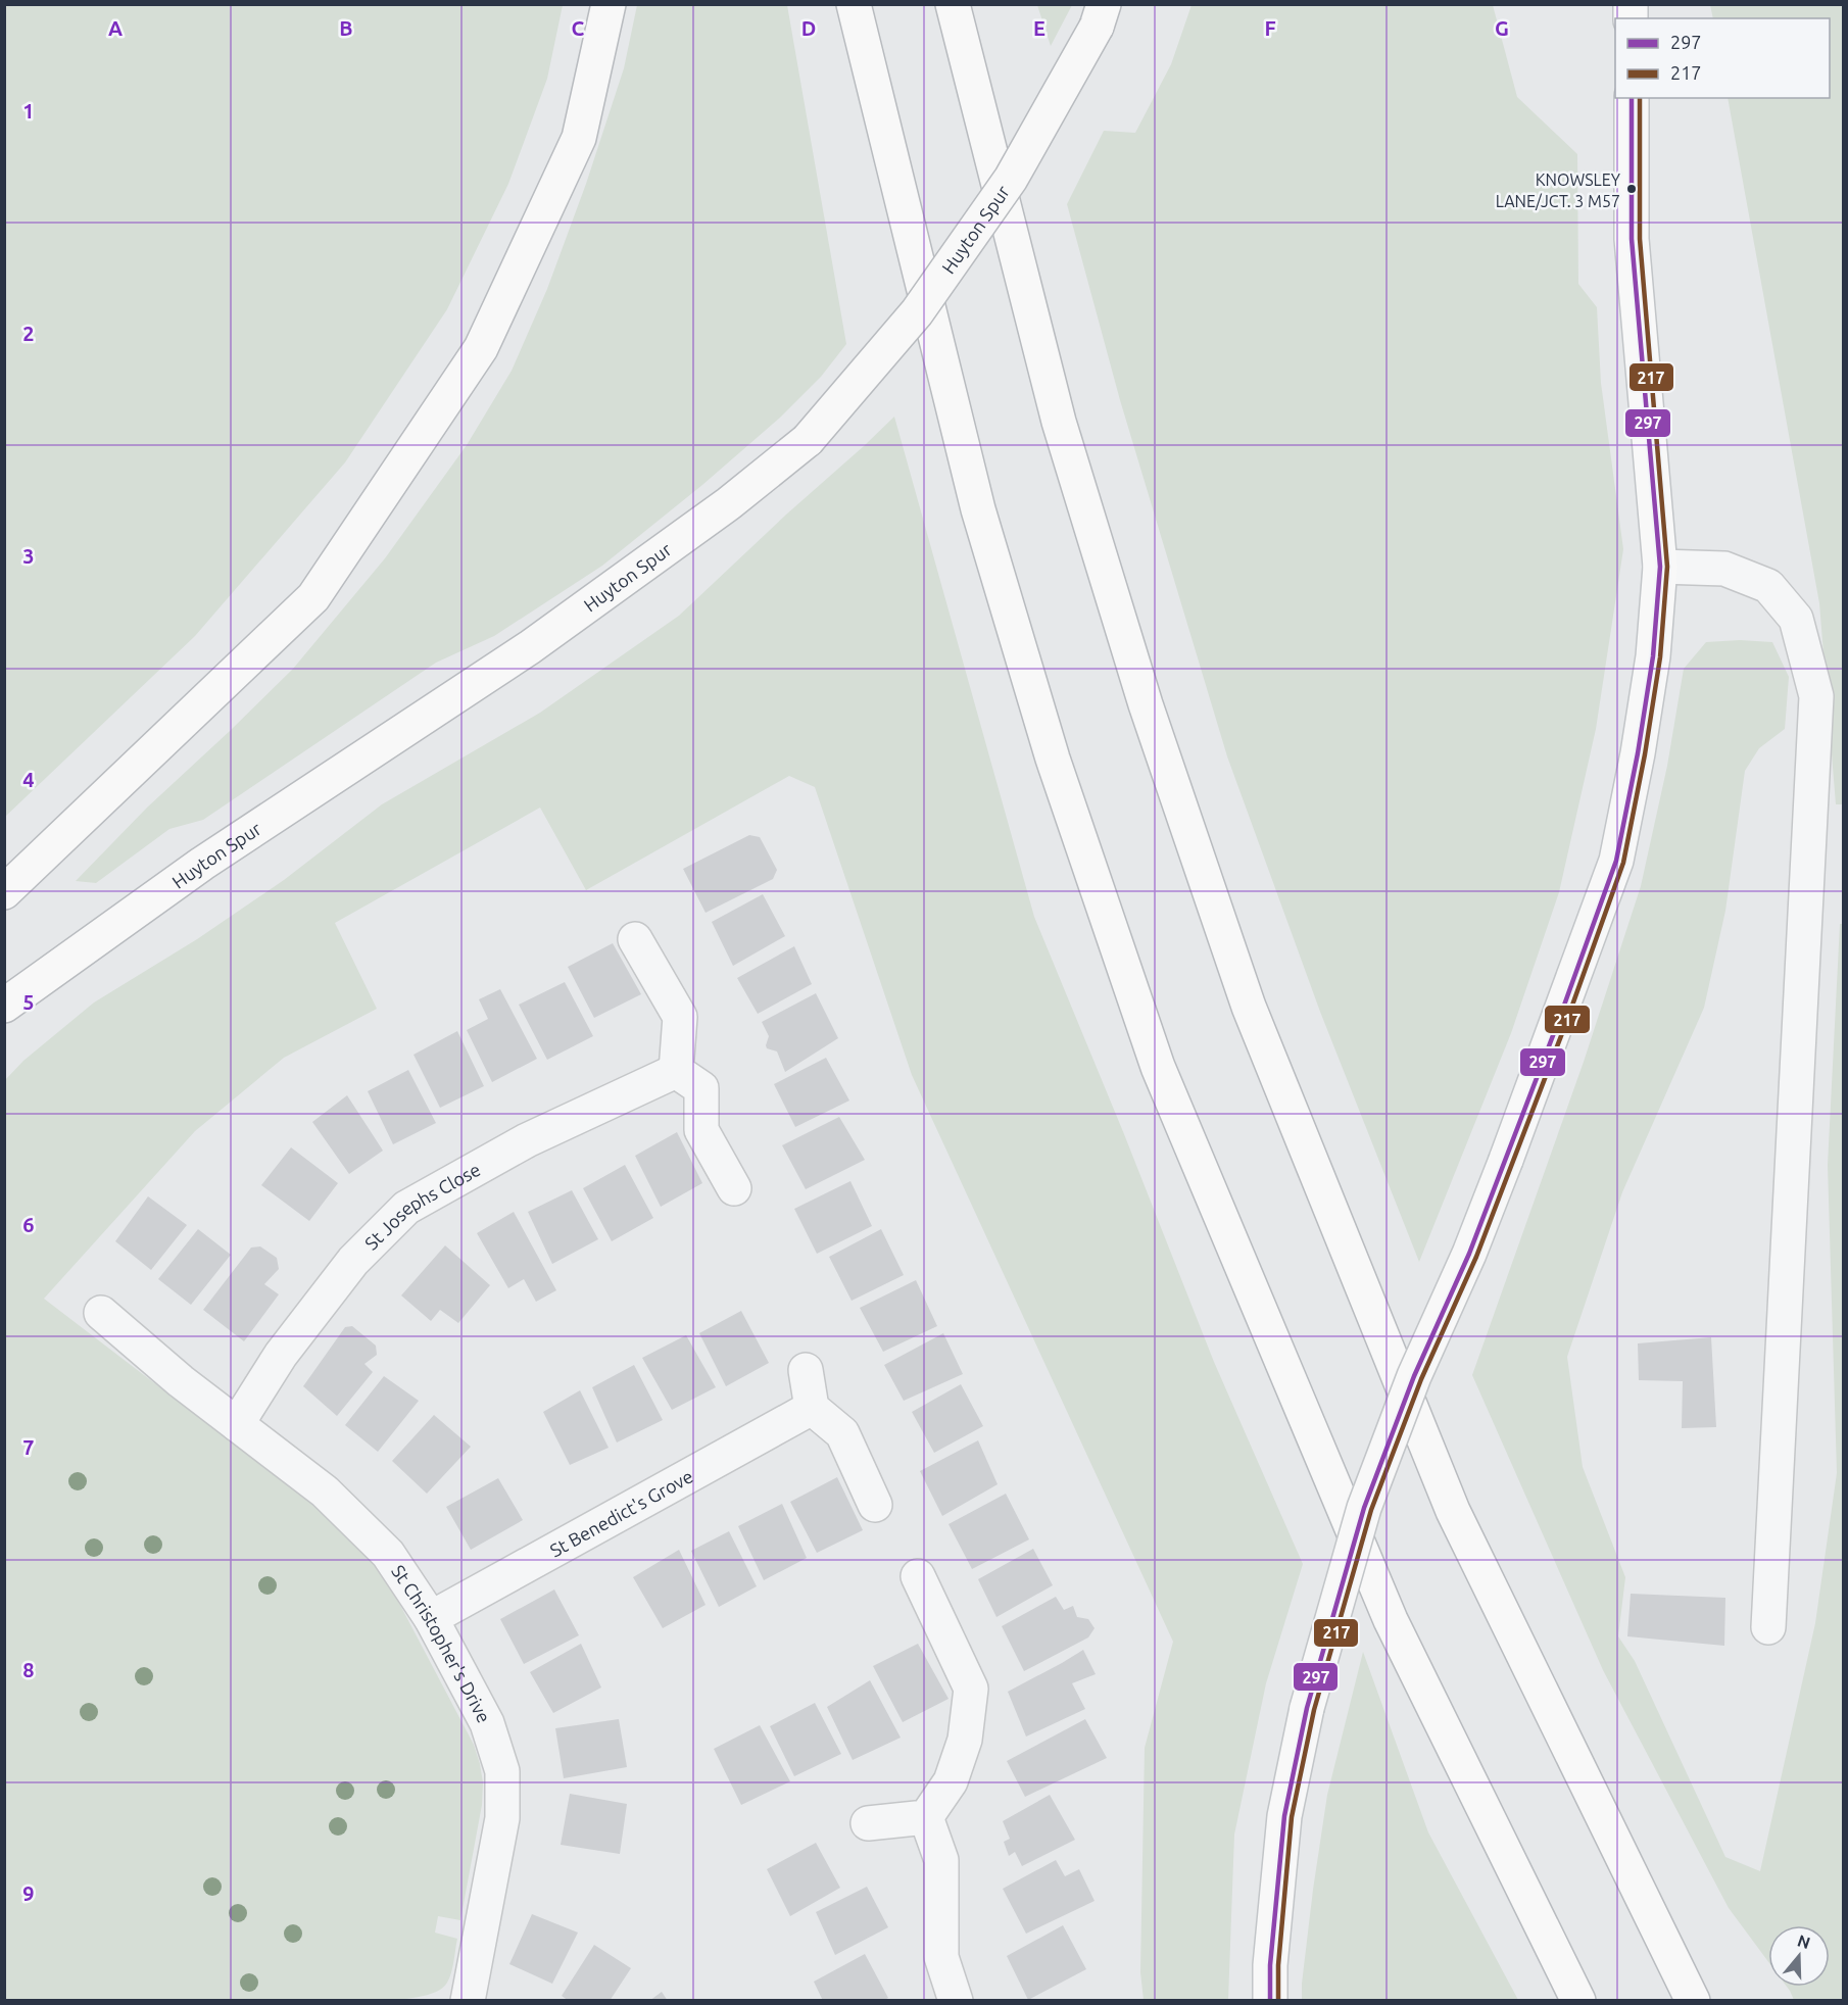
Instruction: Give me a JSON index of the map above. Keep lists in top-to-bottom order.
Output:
{
  "streets": {
    "main road": ["Huyton Spur"],
    "street": ["St Josephs Close", "St Benedict's Grove", "St Christopher's Drive"]
  },
  "crossings": [
    ["St Josephs Close", "St Christopher's Drive"],
    ["St Benedict's Grove", "St Christopher's Drive"]
  ],
  "places": ["KNOWSLEY LANE/JCT. 3 M57"],
  "lines": ["transit line 297", "transit line 217"],
  "legend": ["297", "217"],
  "north": "top",
  "grid": {
    "columns": [
      "A",
      "B",
      "C",
      "D",
      "E",
      "F",
      "G"
    ],
    "rows": [
      "1",
      "2",
      "3",
      "4",
      "5",
      "6",
      "7",
      "8",
      "9"
    ]
  }
}
